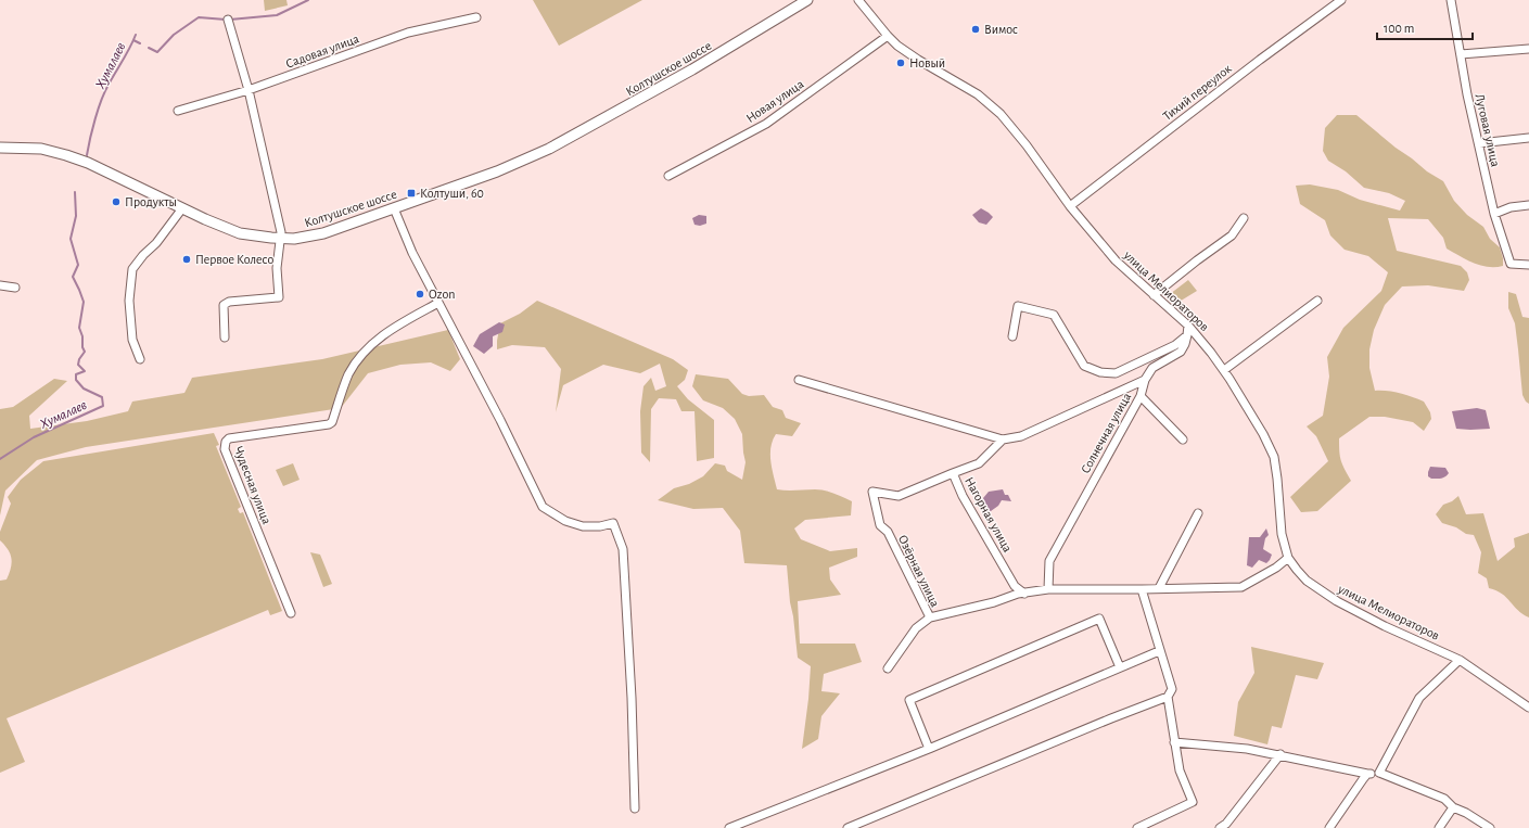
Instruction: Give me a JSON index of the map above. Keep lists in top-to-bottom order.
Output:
{
  "streets": {
    "main road": ["Колтушское шоссе"],
    "street": [
      "Садовая улица",
      "Тихий переулок",
      "Новая улица",
      "Луговая улица",
      "улица Мелиораторов",
      "Солнечная улица",
      "Чудесная улица",
      "Нагорная улица",
      "Озёрная улица"
    ]
  },
  "crossings": [
    ["Тихий переулок", "улица Мелиораторов"],
    ["Новая улица", "улица Мелиораторов"],
    ["улица Мелиораторов", "Озёрная улица"],
    ["Солнечная улица", "Нагорная улица"],
    ["Солнечная улица", "Озёрная улица"],
    ["Нагорная улица", "Озёрная улица"]
  ],
  "water": ["Хумалаев"],
  "places": {
    "other": [
      "Вимос",
      "Новый",
      "Продукты",
      "Первое Колесо",
      "Ozon"
    ],
    "transit": ["Колтуши, 60"]
  },
  "scale_bar": "100 m"
}
